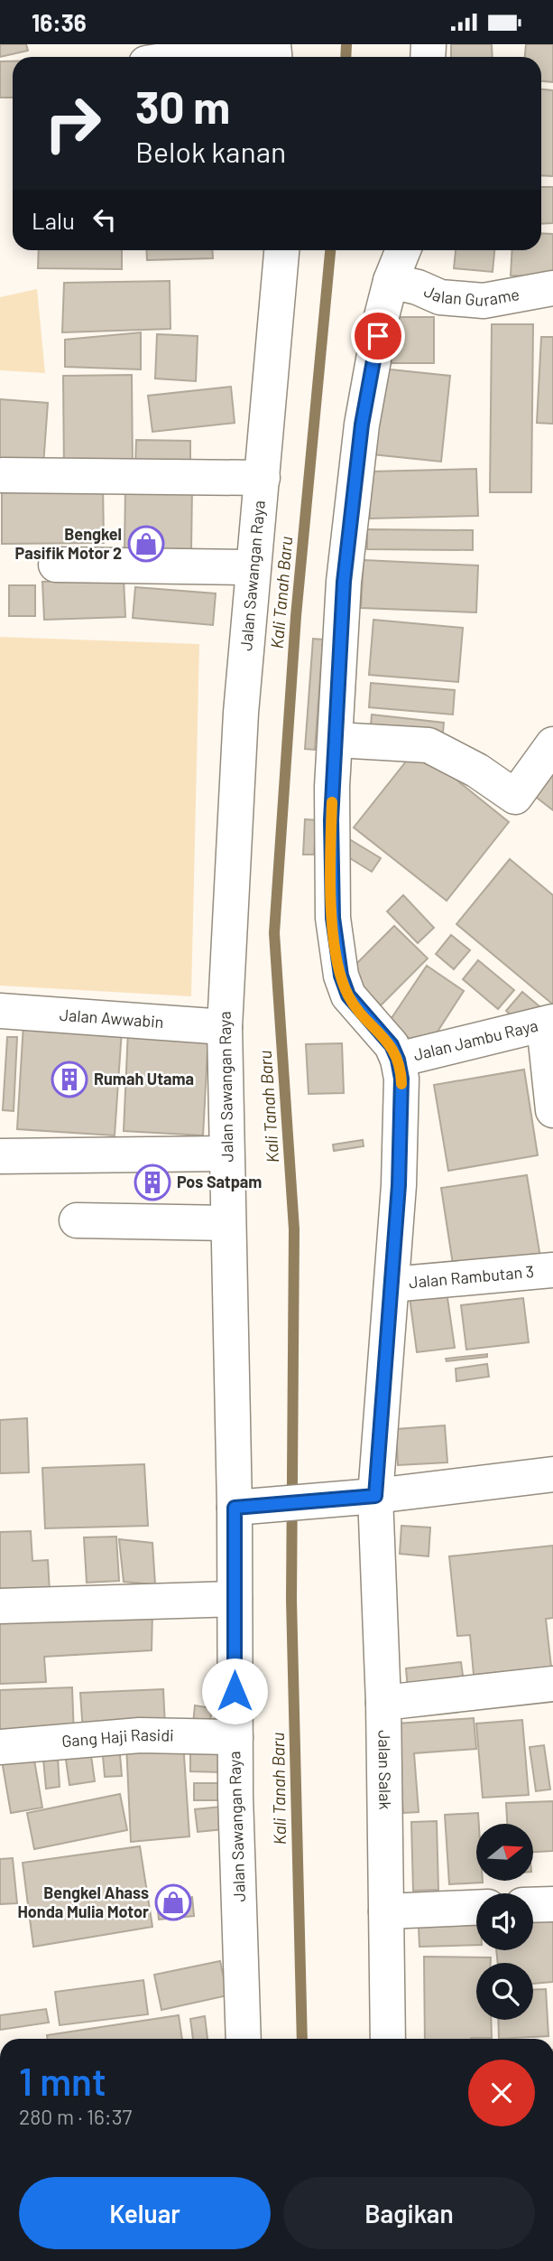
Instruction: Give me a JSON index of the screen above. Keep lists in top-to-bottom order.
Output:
{
  "streets": {
    "main road": [
      "Jalan Gurame",
      "Jalan Sawangan Raya",
      "Jalan Awwabin",
      "Jalan Jambu Raya",
      "Jalan Rambutan 3",
      "Gang Haji Rasidi",
      "Jalan Salak"
    ]
  },
  "crossings": [
    ["Jalan Sawangan Raya", "Jalan Awwabin"],
    ["Jalan Sawangan Raya", "Gang Haji Rasidi"],
    ["Jalan Jambu Raya", "Jalan Salak"],
    ["Jalan Rambutan 3", "Jalan Salak"]
  ],
  "water": ["Kali Tanah Baru"],
  "places": {
    "shop": ["Bengkel Pasifik Motor 2", "Bengkel Ahass Honda Mulia Motor"],
    "building": ["Rumah Utama", "Pos Satpam"]
  },
  "north": "right",
  "page": {
    "status": "16:36",
    "turn": ["30 m", "Belok kanan"],
    "then": "Lalu",
    "heading": ["1 mnt", "280 m · 16:37"],
    "buttons": ["Keluar", "Bagikan"]
  }
}
